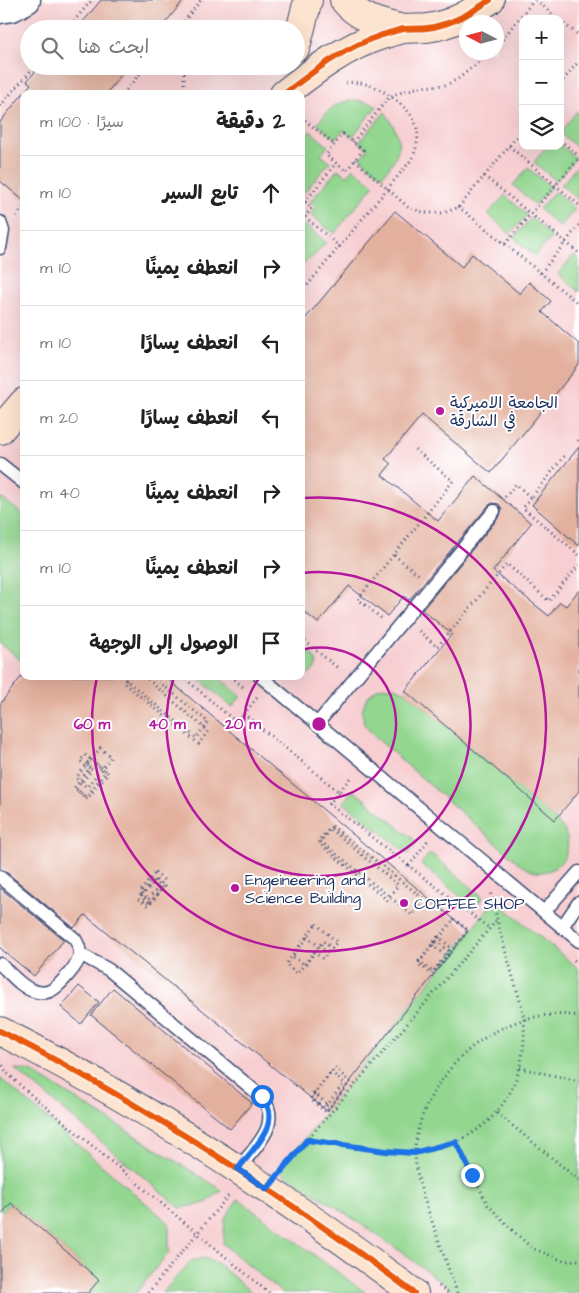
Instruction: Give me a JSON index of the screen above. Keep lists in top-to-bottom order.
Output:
{
  "places": ["الجامعة الاميركية في الشارقة", "Engeineering and Science Building", "COFFEE SHOP"],
  "north": "left",
  "page": {
    "map_buttons": ["+", "−"],
    "search": "ابحث هنا",
    "heading": ["2 دقيقة", "سيرًا · 100 m"],
    "list": [
      ["تابع السير", "10 m"],
      ["انعطف يمينًا", "10 m"],
      ["انعطف يسارًا", "10 m"],
      ["انعطف يسارًا", "20 m"],
      ["انعطف يمينًا", "40 m"],
      ["انعطف يمينًا", "10 m"],
      "الوصول إلى الوجهة"
    ]
  },
  "rings": ["60 m", "40 m", "20 m"]
}
